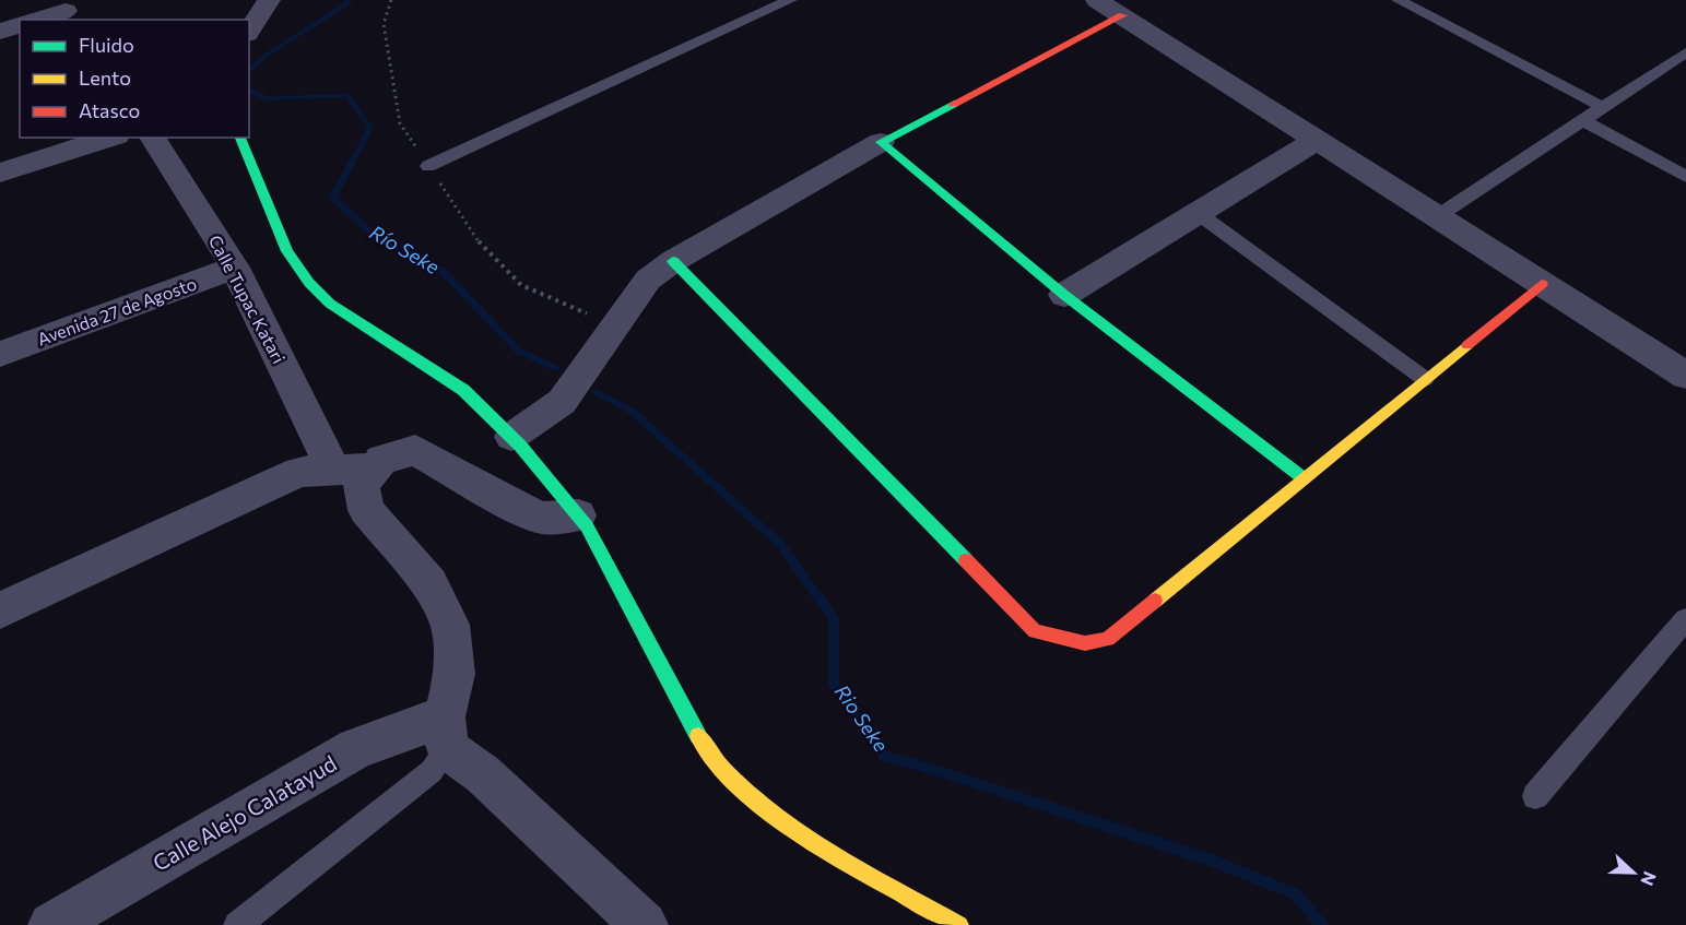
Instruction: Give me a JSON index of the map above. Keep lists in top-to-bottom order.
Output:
{
  "streets": {
    "street": ["Calle Tupac Katari", "Avenida 27 de Agosto", "Calle Alejo Calatayud"]
  },
  "crossings": [
    ["Calle Tupac Katari", "Avenida 27 de Agosto"]
  ],
  "water": ["Río Seke", "Rio Seke"],
  "legend": ["Fluido", "Lento", "Atasco"],
  "north": "right"
}
